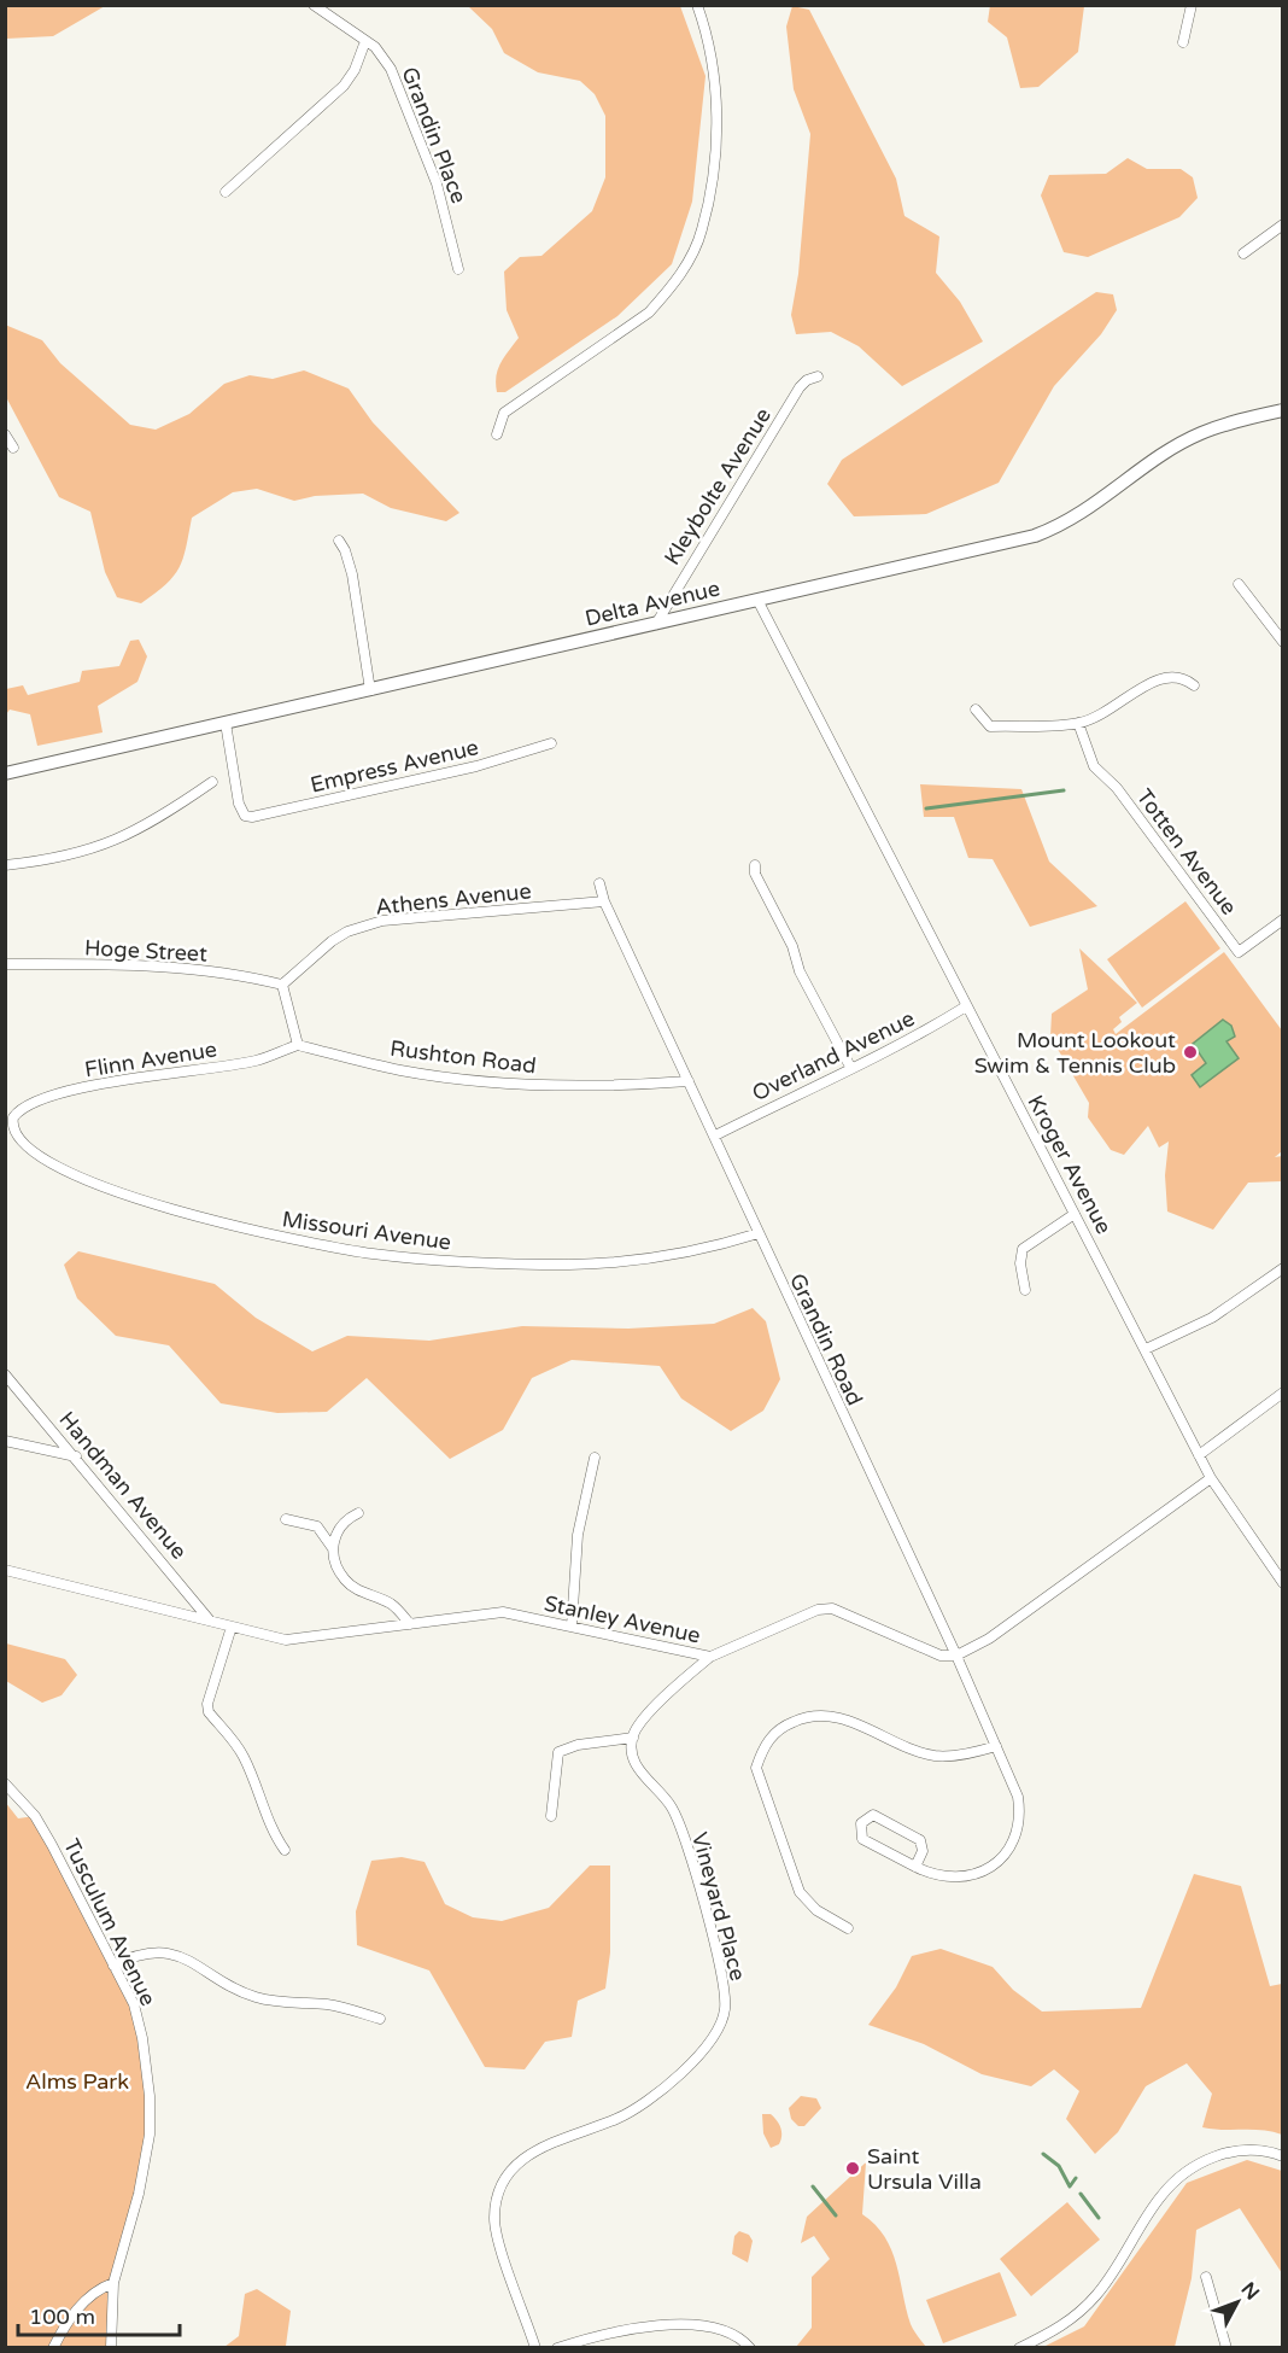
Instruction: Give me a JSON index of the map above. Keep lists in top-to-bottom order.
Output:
{
  "streets": {
    "main road": ["Delta Avenue"],
    "street": [
      "Grandin Place",
      "Kleybolte Avenue",
      "Empress Avenue",
      "Totten Avenue",
      "Athens Avenue",
      "Hoge Street",
      "Overland Avenue",
      "Rushton Road",
      "Flinn Avenue",
      "Kroger Avenue",
      "Missouri Avenue",
      "Grandin Road",
      "Handman Avenue",
      "Stanley Avenue",
      "Vineyard Place",
      "Tusculum Avenue"
    ]
  },
  "crossings": [
    ["Kleybolte Avenue", "Delta Avenue"],
    ["Delta Avenue", "Empress Avenue"],
    ["Delta Avenue", "Kroger Avenue"],
    ["Athens Avenue", "Hoge Street"],
    ["Athens Avenue", "Grandin Road"],
    ["Overland Avenue", "Kroger Avenue"],
    ["Overland Avenue", "Grandin Road"],
    ["Rushton Road", "Flinn Avenue"],
    ["Rushton Road", "Grandin Road"],
    ["Flinn Avenue", "Missouri Avenue"],
    ["Missouri Avenue", "Grandin Road"],
    ["Grandin Road", "Stanley Avenue"],
    ["Handman Avenue", "Stanley Avenue"]
  ],
  "parks": ["Alms Park"],
  "places": ["Mount Lookout Swim & Tennis Club", "Saint Ursula Villa"],
  "scale_bar": "100 m",
  "north": "top right"
}
